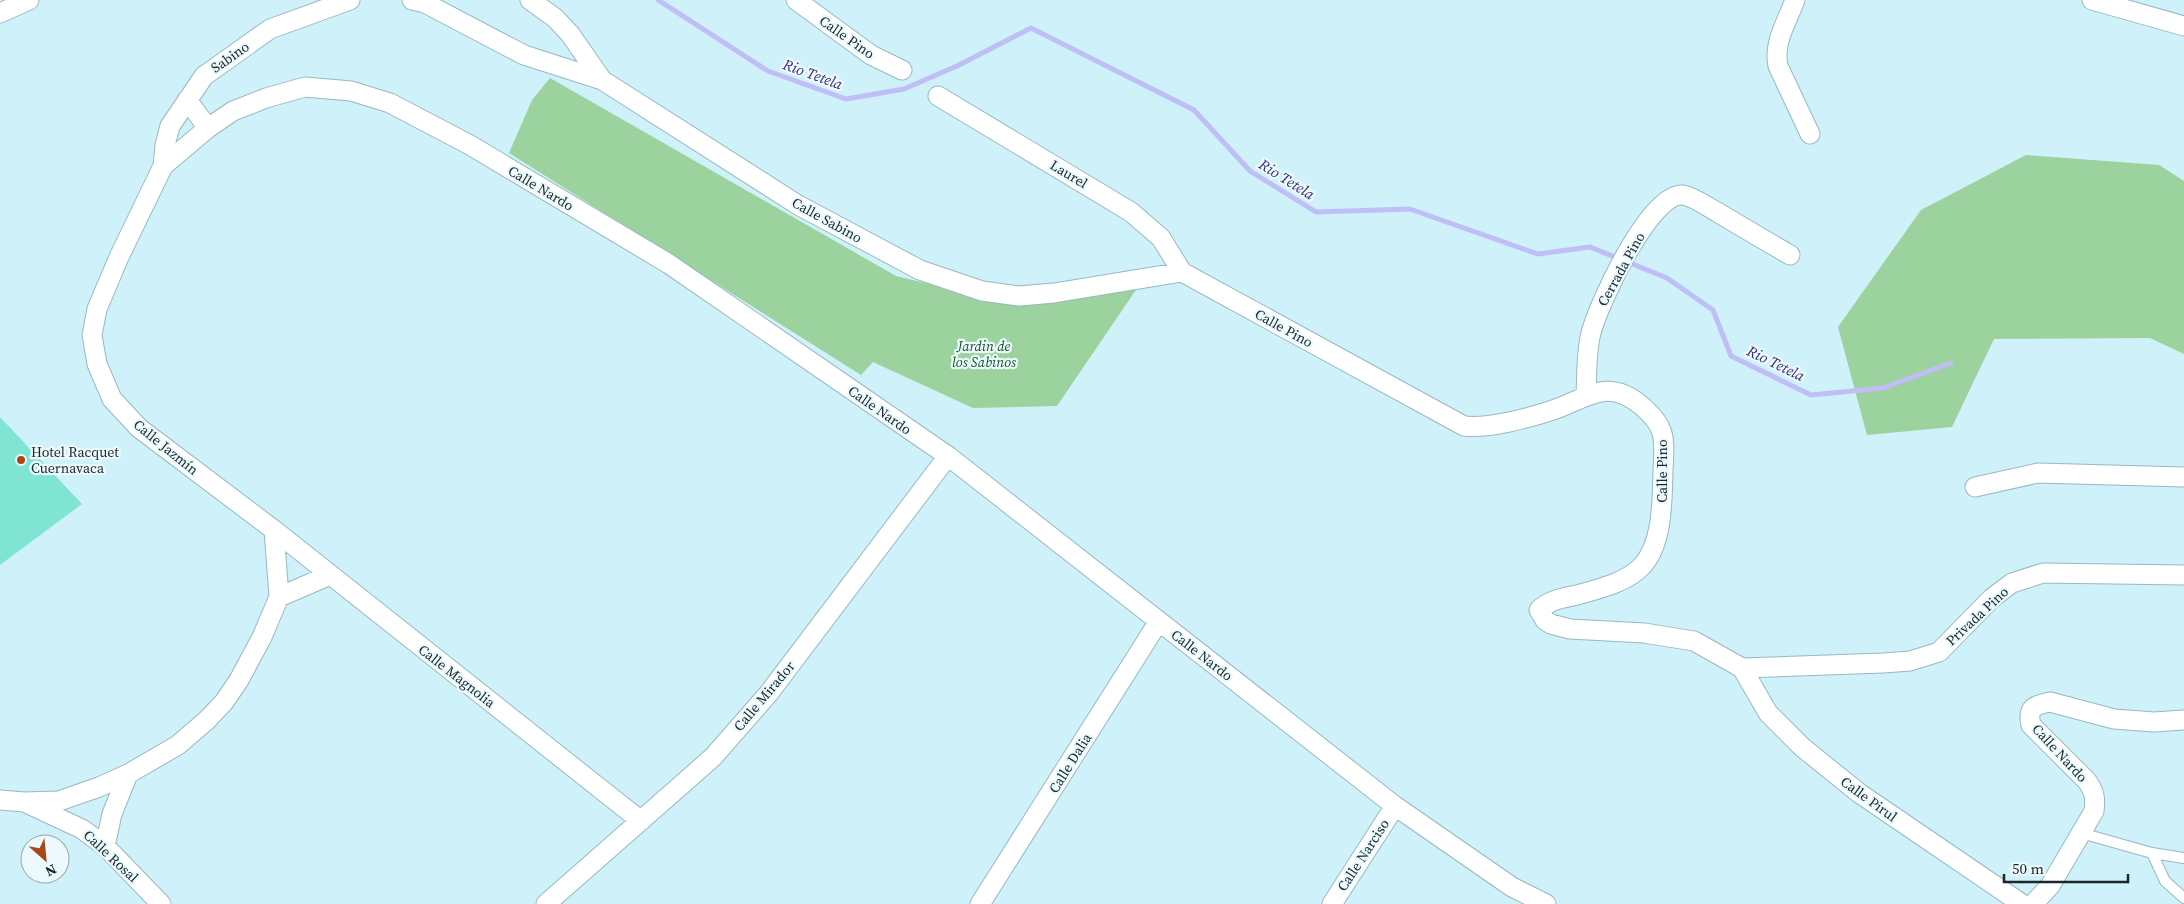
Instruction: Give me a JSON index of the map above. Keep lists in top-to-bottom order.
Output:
{
  "streets": {
    "street": [
      "Calle Pino",
      "Sabino",
      "Laurel",
      "Calle Nardo",
      "Calle Sabino",
      "Cerrada Pino",
      "Calle Jazmín",
      "Privada Pino",
      "Calle Magnolia",
      "Calle Mirador",
      "Calle Dalia",
      "Calle Pirul",
      "Calle Narciso",
      "Calle Rosal"
    ]
  },
  "crossings": [
    ["Calle Pino", "Laurel"],
    ["Calle Pino", "Calle Sabino"],
    ["Calle Pino", "Cerrada Pino"],
    ["Calle Pino", "Privada Pino"],
    ["Calle Pino", "Calle Pirul"],
    ["Sabino", "Calle Nardo"],
    ["Sabino", "Calle Jazmín"],
    ["Laurel", "Calle Sabino"],
    ["Calle Nardo", "Calle Jazmín"],
    ["Calle Nardo", "Calle Mirador"],
    ["Calle Nardo", "Calle Dalia"],
    ["Calle Nardo", "Calle Narciso"],
    ["Calle Jazmín", "Calle Magnolia"],
    ["Privada Pino", "Calle Pirul"],
    ["Calle Magnolia", "Calle Mirador"]
  ],
  "water": ["Rio Tetela"],
  "parks": ["Jardin de los Sabinos"],
  "places": ["Hotel Racquet Cuernavaca"],
  "scale_bar": "50 m",
  "north": "bottom right"
}
